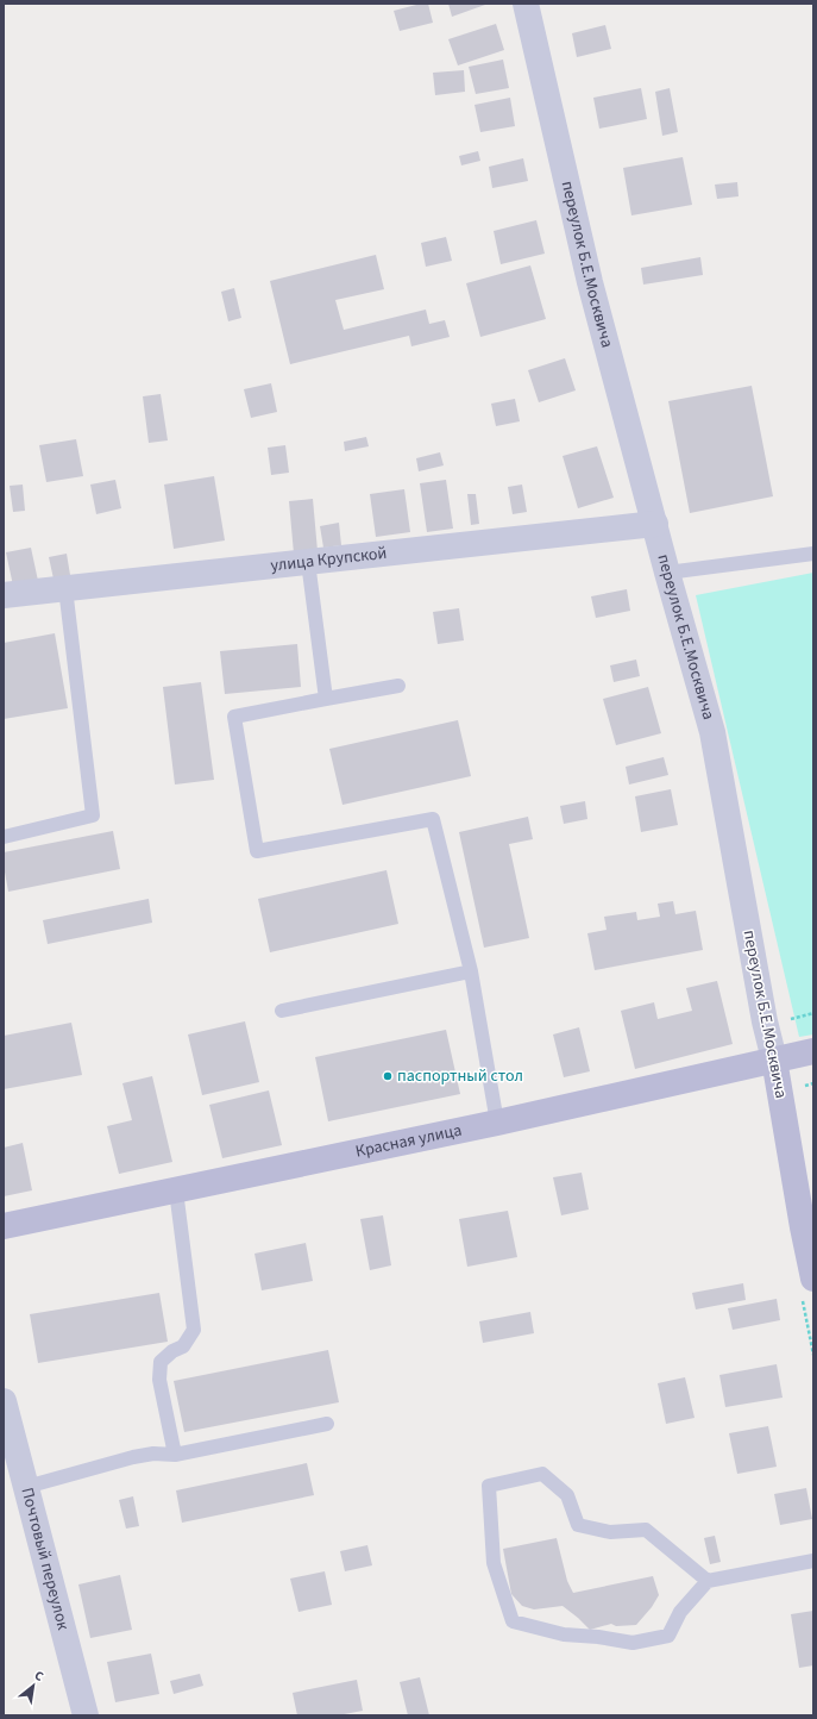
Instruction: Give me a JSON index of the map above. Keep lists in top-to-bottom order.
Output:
{
  "streets": {
    "street": [
      "переулок Б.Е.Москвича",
      "улица Крупской",
      "Красная улица",
      "Почтовый переулок"
    ]
  },
  "crossings": [
    ["переулок Б.Е.Москвича", "улица Крупской"],
    ["переулок Б.Е.Москвича", "Красная улица"]
  ],
  "places": ["паспортный стол"],
  "north": "top right"
}
